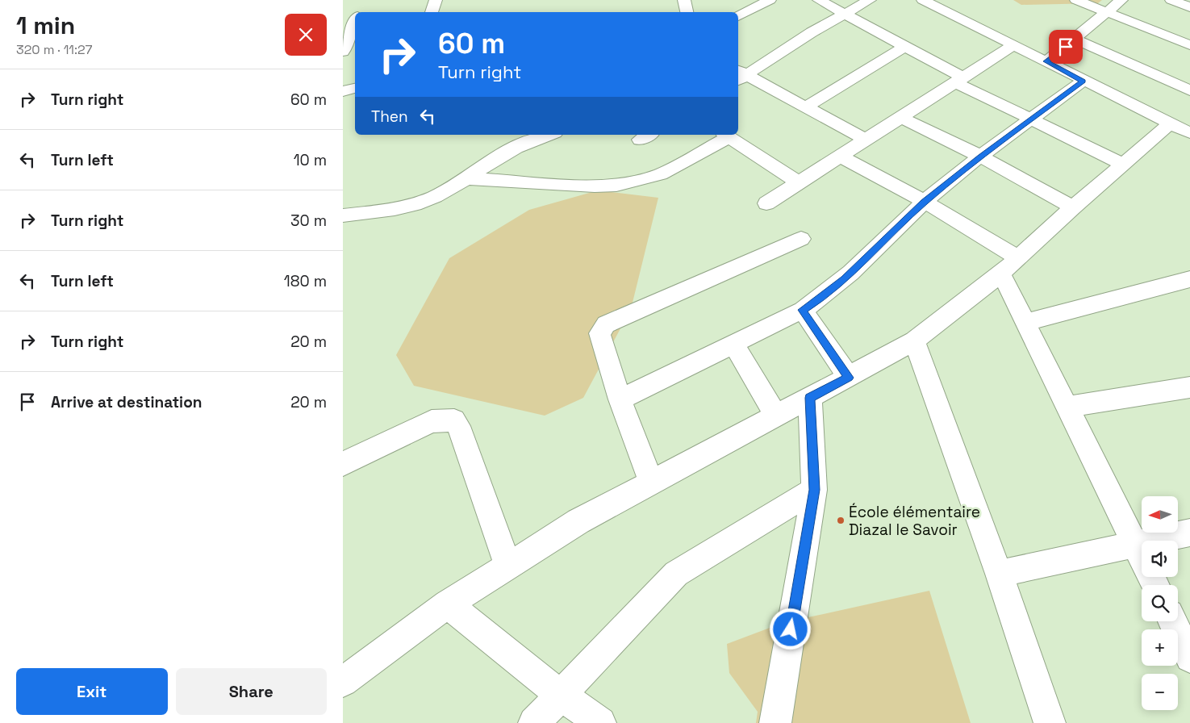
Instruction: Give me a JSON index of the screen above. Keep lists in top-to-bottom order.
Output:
{
  "places": ["École élémentaire Diazal le Savoir"],
  "north": "left",
  "page": {
    "heading": ["1 min", "320 m · 11:27"],
    "turn": ["60 m", "Turn right"],
    "list": [
      {
        "name": "Turn right",
        "value": "60 m"
      },
      {
        "name": "Turn left",
        "value": "10 m"
      },
      {
        "name": "Turn right",
        "value": "30 m"
      },
      {
        "name": "Turn left",
        "value": "180 m"
      },
      {
        "name": "Turn right",
        "value": "20 m"
      },
      {
        "name": "Arrive at destination",
        "value": "20 m"
      }
    ],
    "then": "Then",
    "map_buttons": ["+", "−"],
    "buttons": ["Exit", "Share"]
  }
}
